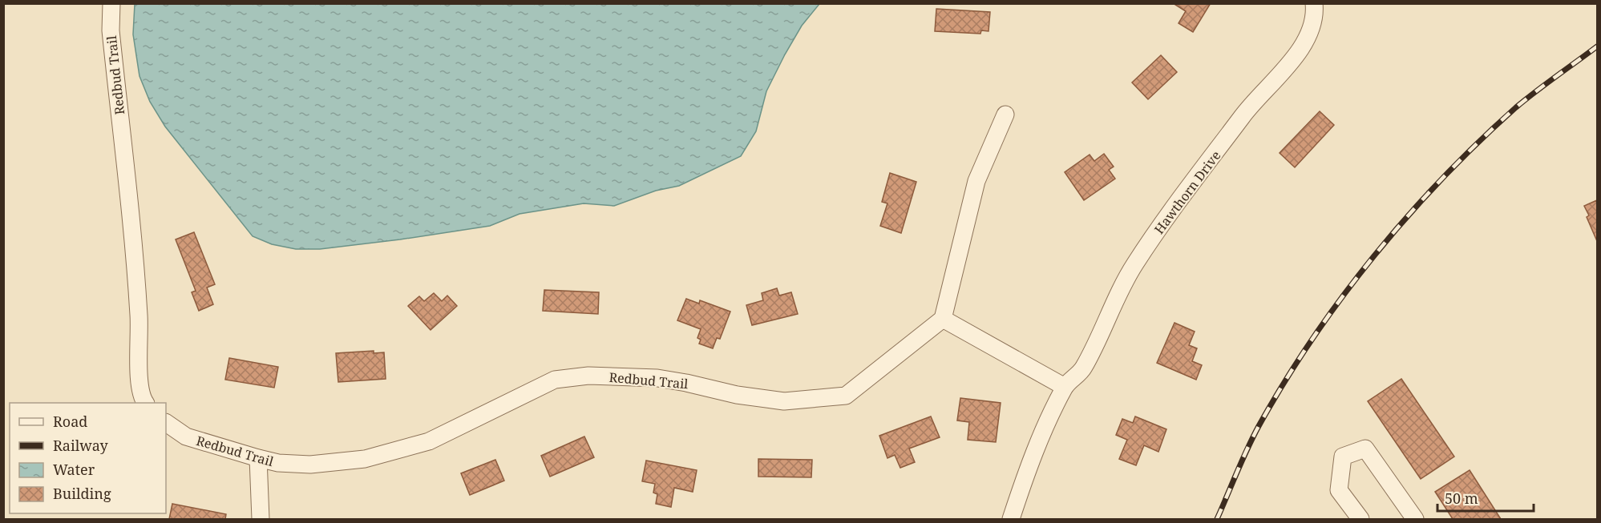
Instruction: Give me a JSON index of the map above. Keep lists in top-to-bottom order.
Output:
{
  "streets": {
    "street": ["Redbud Trail", "Hawthorn Drive"]
  },
  "legend": [
    "Road",
    "Railway",
    "Water",
    "Building"
  ],
  "scale_bar": "50 m"
}
